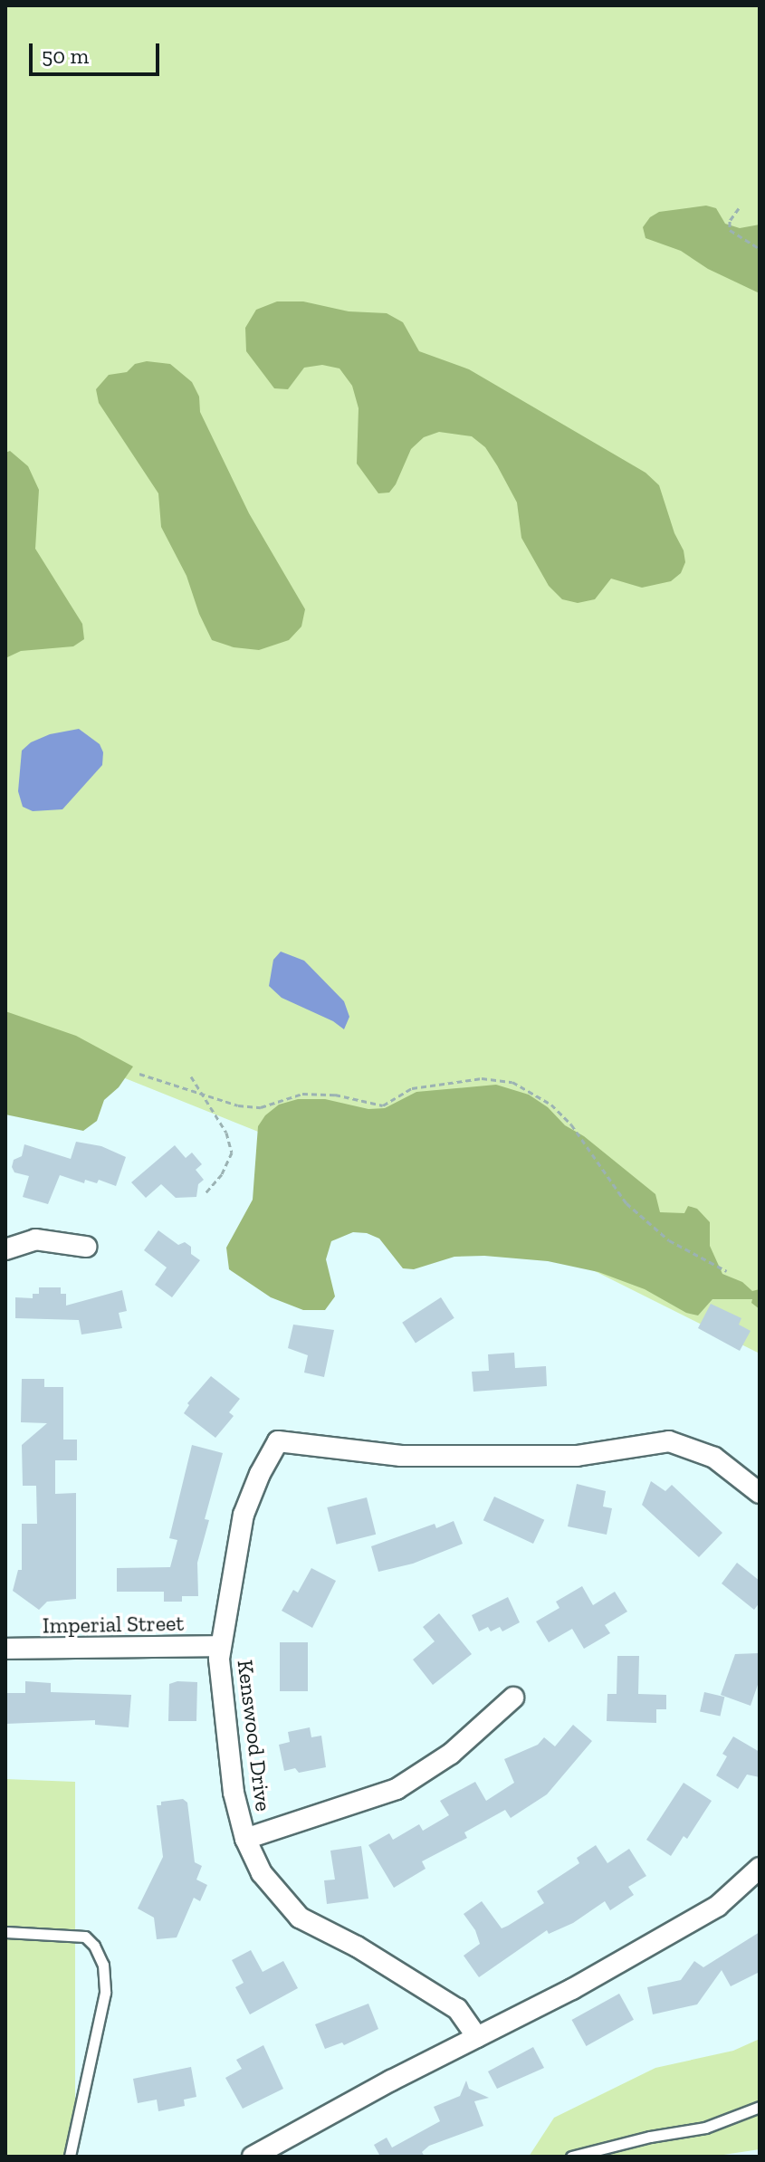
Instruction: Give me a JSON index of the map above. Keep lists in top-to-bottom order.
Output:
{
  "streets": {
    "street": ["Imperial Street", "Kenswood Drive"]
  },
  "crossings": [
    ["Imperial Street", "Kenswood Drive"]
  ],
  "scale_bar": "50 m"
}
